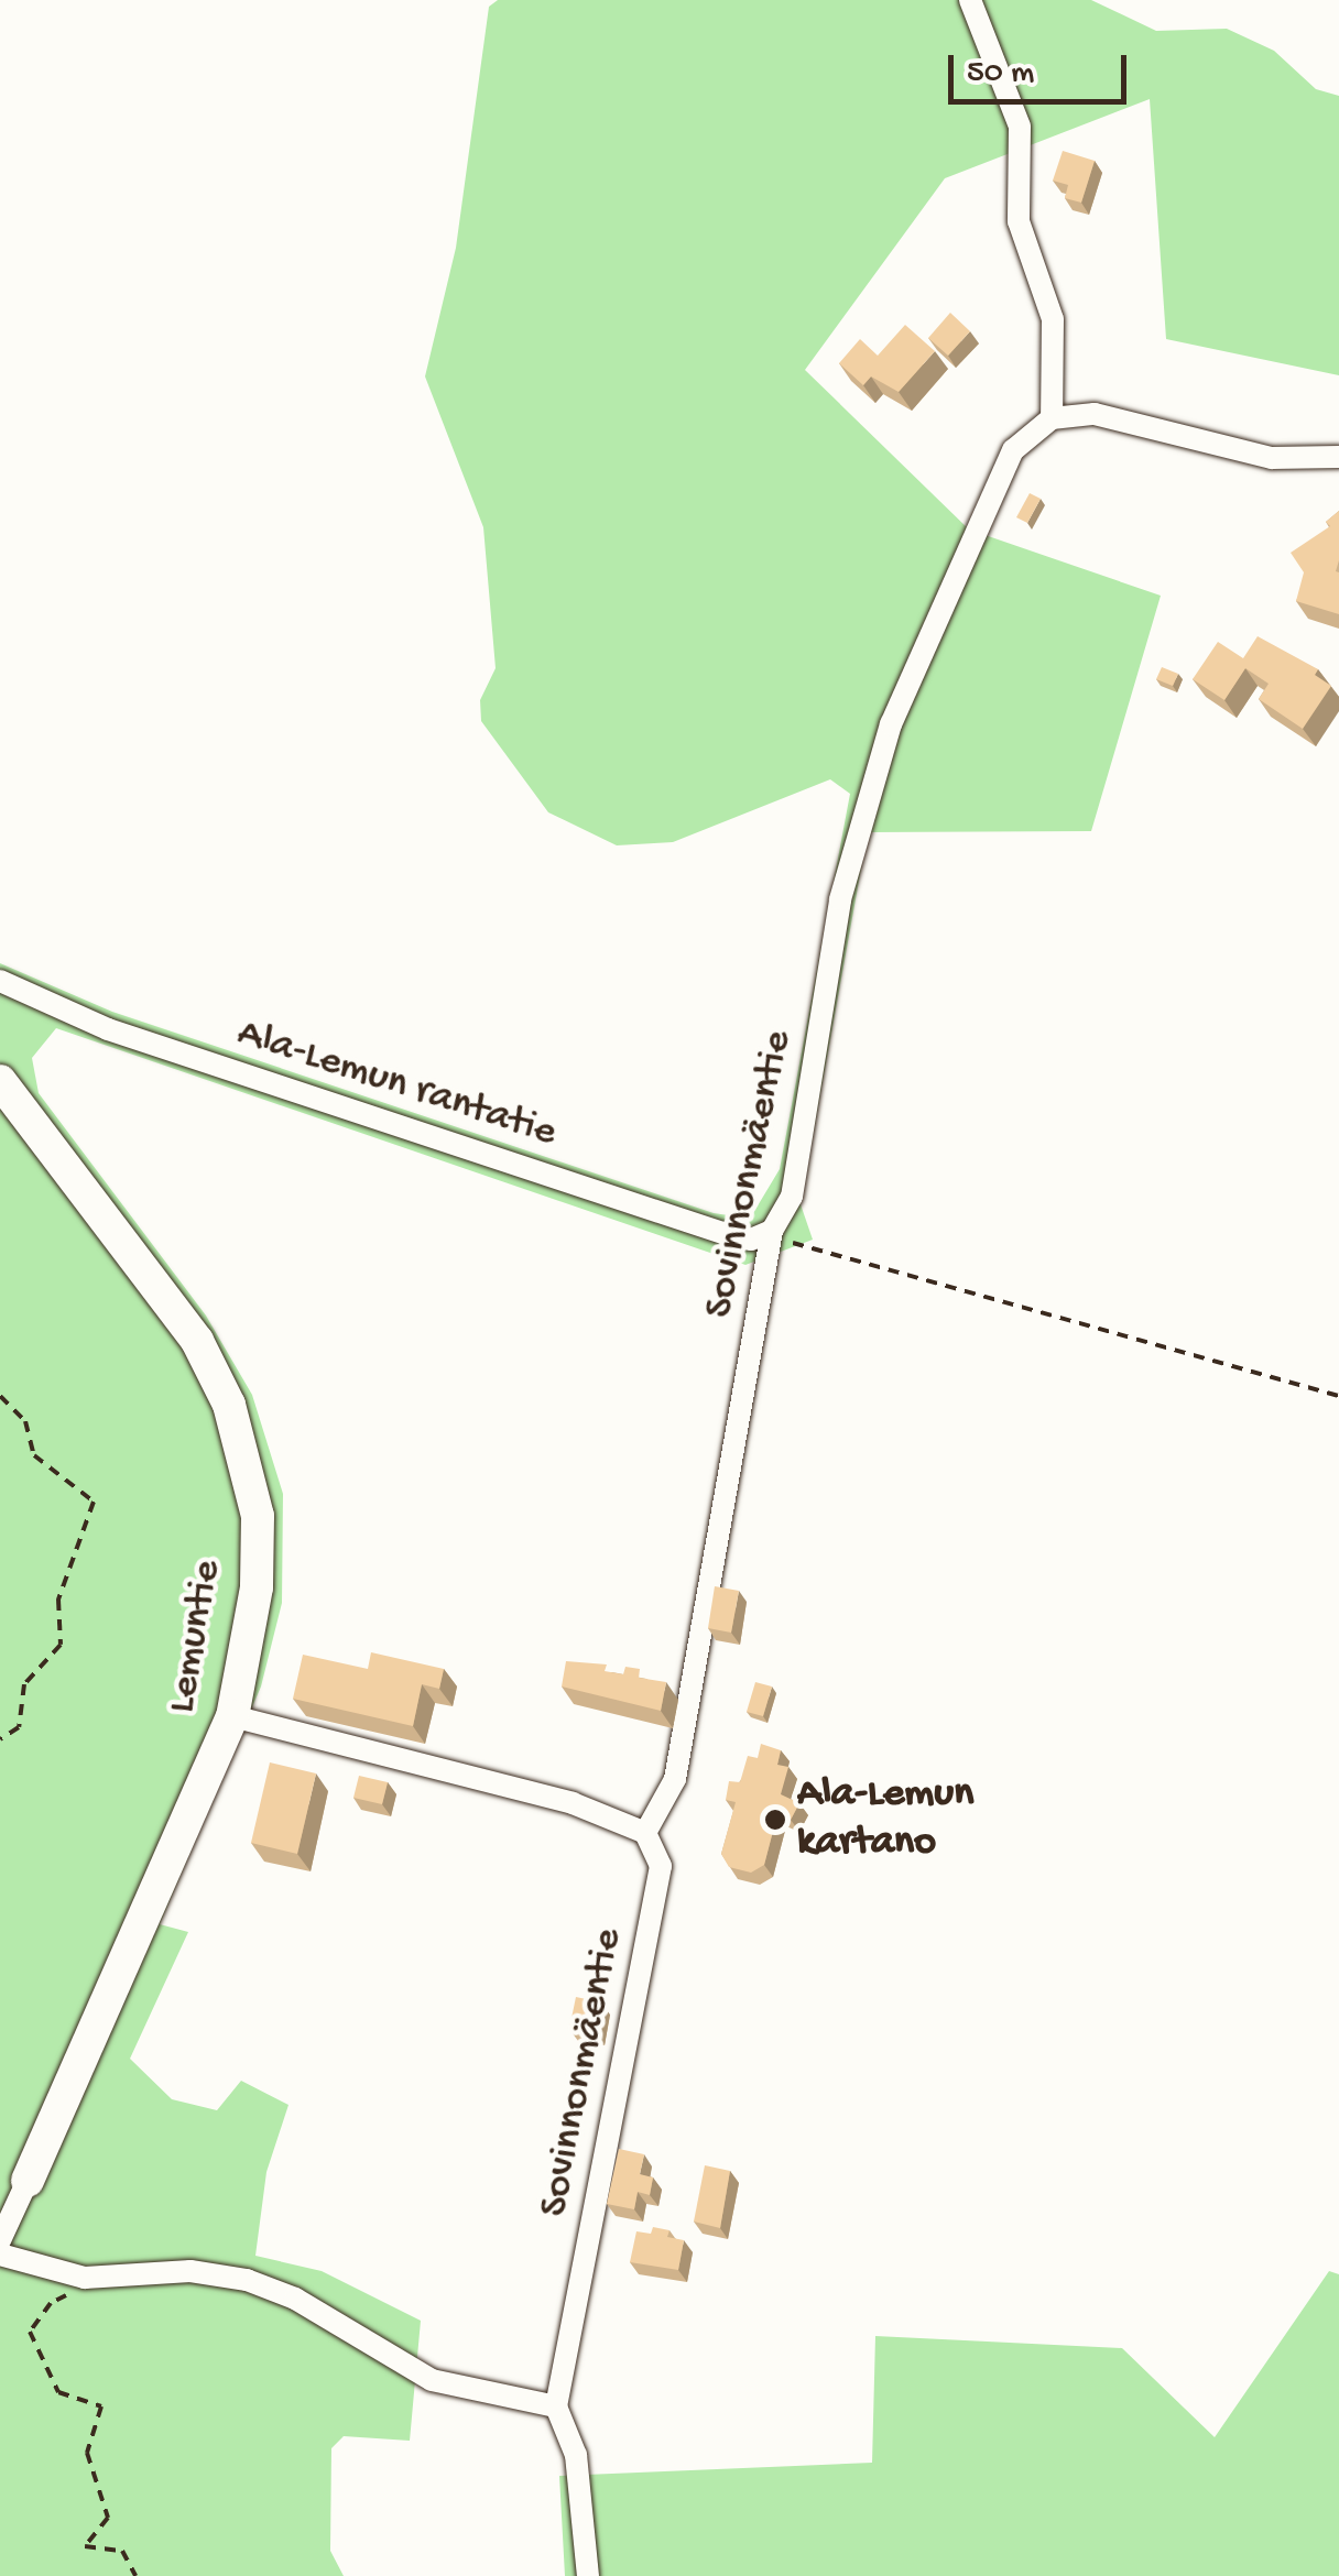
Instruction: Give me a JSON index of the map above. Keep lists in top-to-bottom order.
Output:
{
  "streets": {
    "street": ["Ala-Lemun rantatie", "Sovinnonmäentie", "Lemuntie"]
  },
  "crossings": [
    ["Ala-Lemun rantatie", "Sovinnonmäentie"]
  ],
  "places": ["Ala-Lemun kartano"],
  "scale_bar": "50 m"
}
